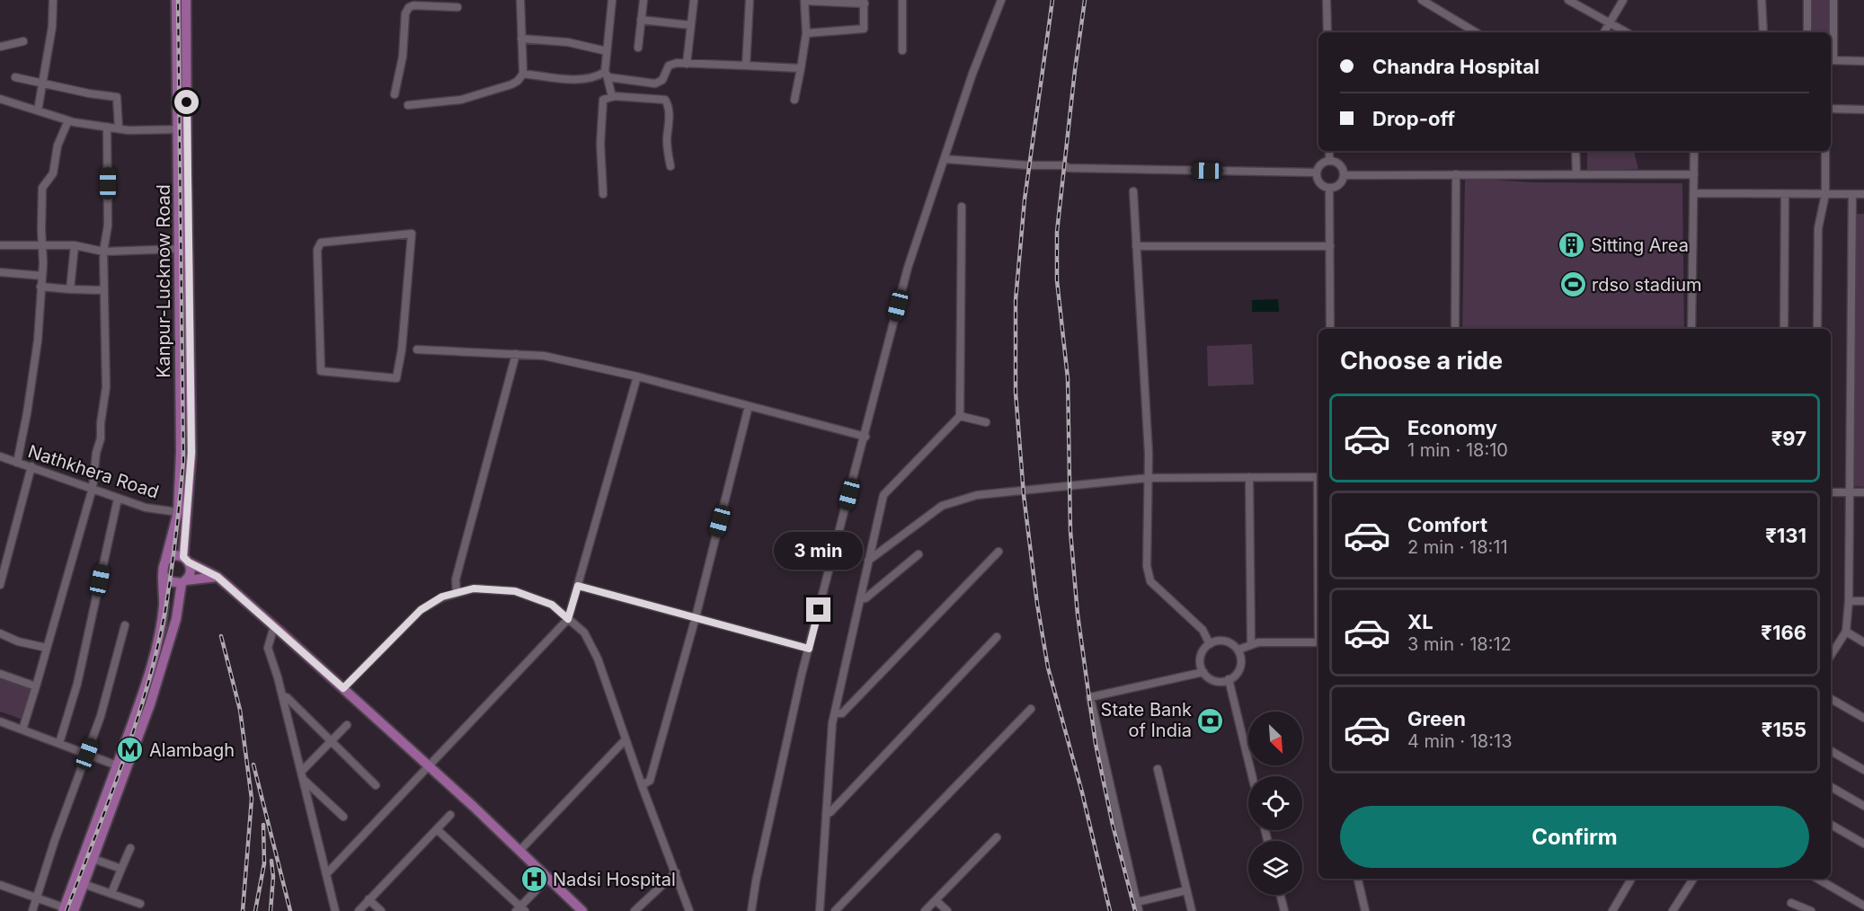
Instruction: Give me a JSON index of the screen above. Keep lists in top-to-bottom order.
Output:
{
  "streets": {
    "main road": ["Kanpur-Lucknow Road"],
    "street": ["Nathkhera Road"]
  },
  "crossings": [
    ["Kanpur-Lucknow Road", "Nathkhera Road"]
  ],
  "places": {
    "building": ["Sitting Area"],
    "sports": ["rdso stadium"],
    "bank": ["State Bank of India"],
    "metro station": ["Alambagh"],
    "hospital": ["Nadsi Hospital"]
  },
  "north": "bottom right",
  "page": {
    "banner": ["Chandra Hospital", "Drop-off"],
    "heading": "Choose a ride",
    "list": [
      {
        "name": "Economy",
        "note": "1 min · 18:10",
        "value": "₹97"
      },
      {
        "name": "Comfort",
        "note": "2 min · 18:11",
        "value": "₹131"
      },
      {
        "name": "XL",
        "note": "3 min · 18:12",
        "value": "₹166"
      },
      {
        "name": "Green",
        "note": "4 min · 18:13",
        "value": "₹155"
      }
    ],
    "bubble": "3 min",
    "buttons": "Confirm"
  }
}
